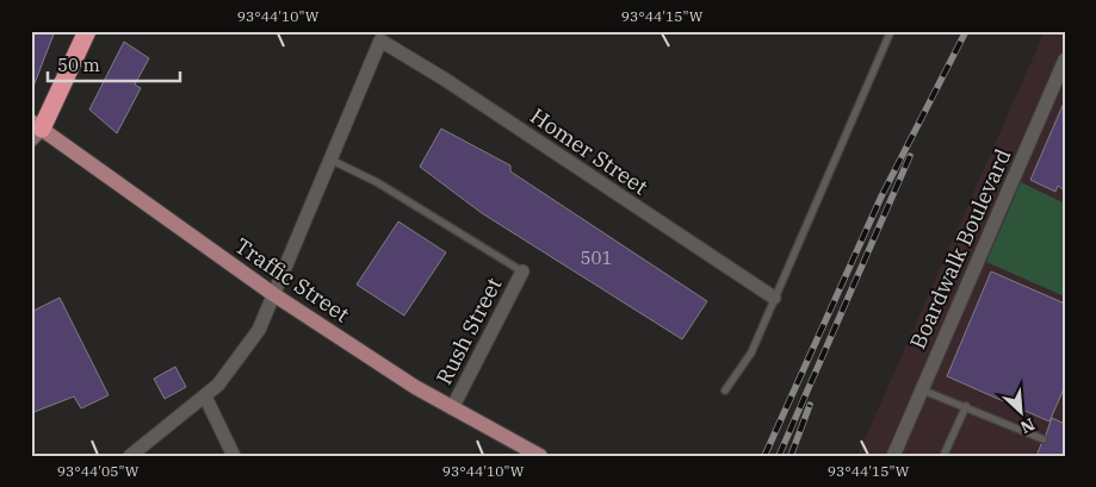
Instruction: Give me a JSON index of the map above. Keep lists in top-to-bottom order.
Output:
{
  "streets": {
    "main road": ["Traffic Street"],
    "street": ["Homer Street", "Boardwalk Boulevard", "Rush Street"]
  },
  "crossings": [
    ["Traffic Street", "Rush Street"]
  ],
  "house_numbers": ["501"],
  "scale_bar": "50 m",
  "north": "bottom right",
  "coordinates": ["93°44'10\"W", "93°44'15\"W", "93°44'05\"W"]
}
